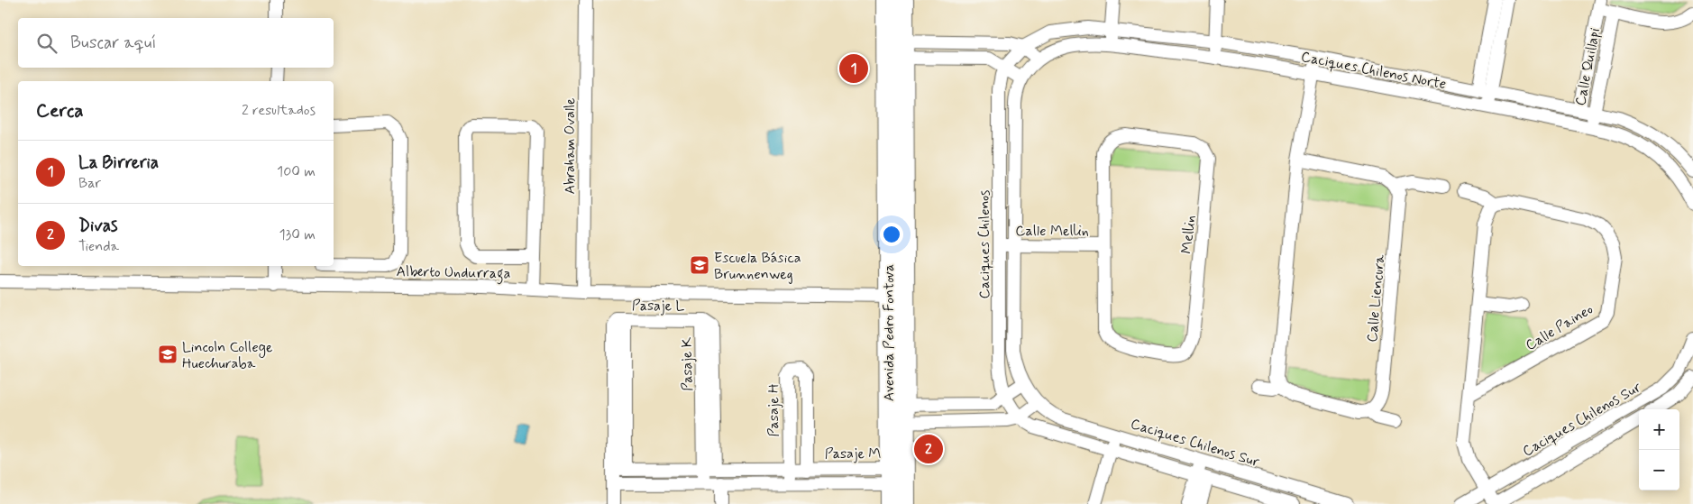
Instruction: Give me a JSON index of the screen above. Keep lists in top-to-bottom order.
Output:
{
  "streets": {
    "street": [
      "Calle Quillapi",
      "Caciques Chilenos Norte",
      "Abraham Ovalle",
      "Calle Mellin",
      "Mellin",
      "Caciques Chilenos",
      "Alberto Undurraga",
      "Calle Liencura",
      "Pasaje L",
      "Calle Paineo",
      "Avenida Pedro Fontova",
      "Pasaje K",
      "Pasaje H",
      "Caciques Chilenos Sur",
      "Pasaje M"
    ]
  },
  "crossings": [
    ["Calle Quillapi", "Caciques Chilenos Norte"],
    ["Caciques Chilenos Norte", "Caciques Chilenos"],
    ["Abraham Ovalle", "Alberto Undurraga"],
    ["Calle Mellin", "Mellin"],
    ["Calle Mellin", "Caciques Chilenos"],
    ["Caciques Chilenos", "Caciques Chilenos Sur"],
    ["Alberto Undurraga", "Avenida Pedro Fontova"],
    ["Pasaje L", "Pasaje K"],
    ["Pasaje L", "Pasaje M"],
    ["Avenida Pedro Fontova", "Pasaje M"],
    ["Pasaje K", "Pasaje M"],
    ["Pasaje H", "Pasaje M"]
  ],
  "places": {
    "school or university": ["Escuela Básica Brunnenweg", "Lincoln College Huechuraba"]
  },
  "page": {
    "search": "Buscar aquí",
    "pins": ["1", "2"],
    "heading": ["Cerca", "2 resultados"],
    "list": [
      {
        "mark": "1",
        "name": "La Birreria",
        "note": "Bar",
        "value": "100 m"
      },
      {
        "mark": "2",
        "name": "Divas",
        "note": "Tienda",
        "value": "130 m"
      }
    ],
    "map_buttons": ["+", "−"]
  }
}
